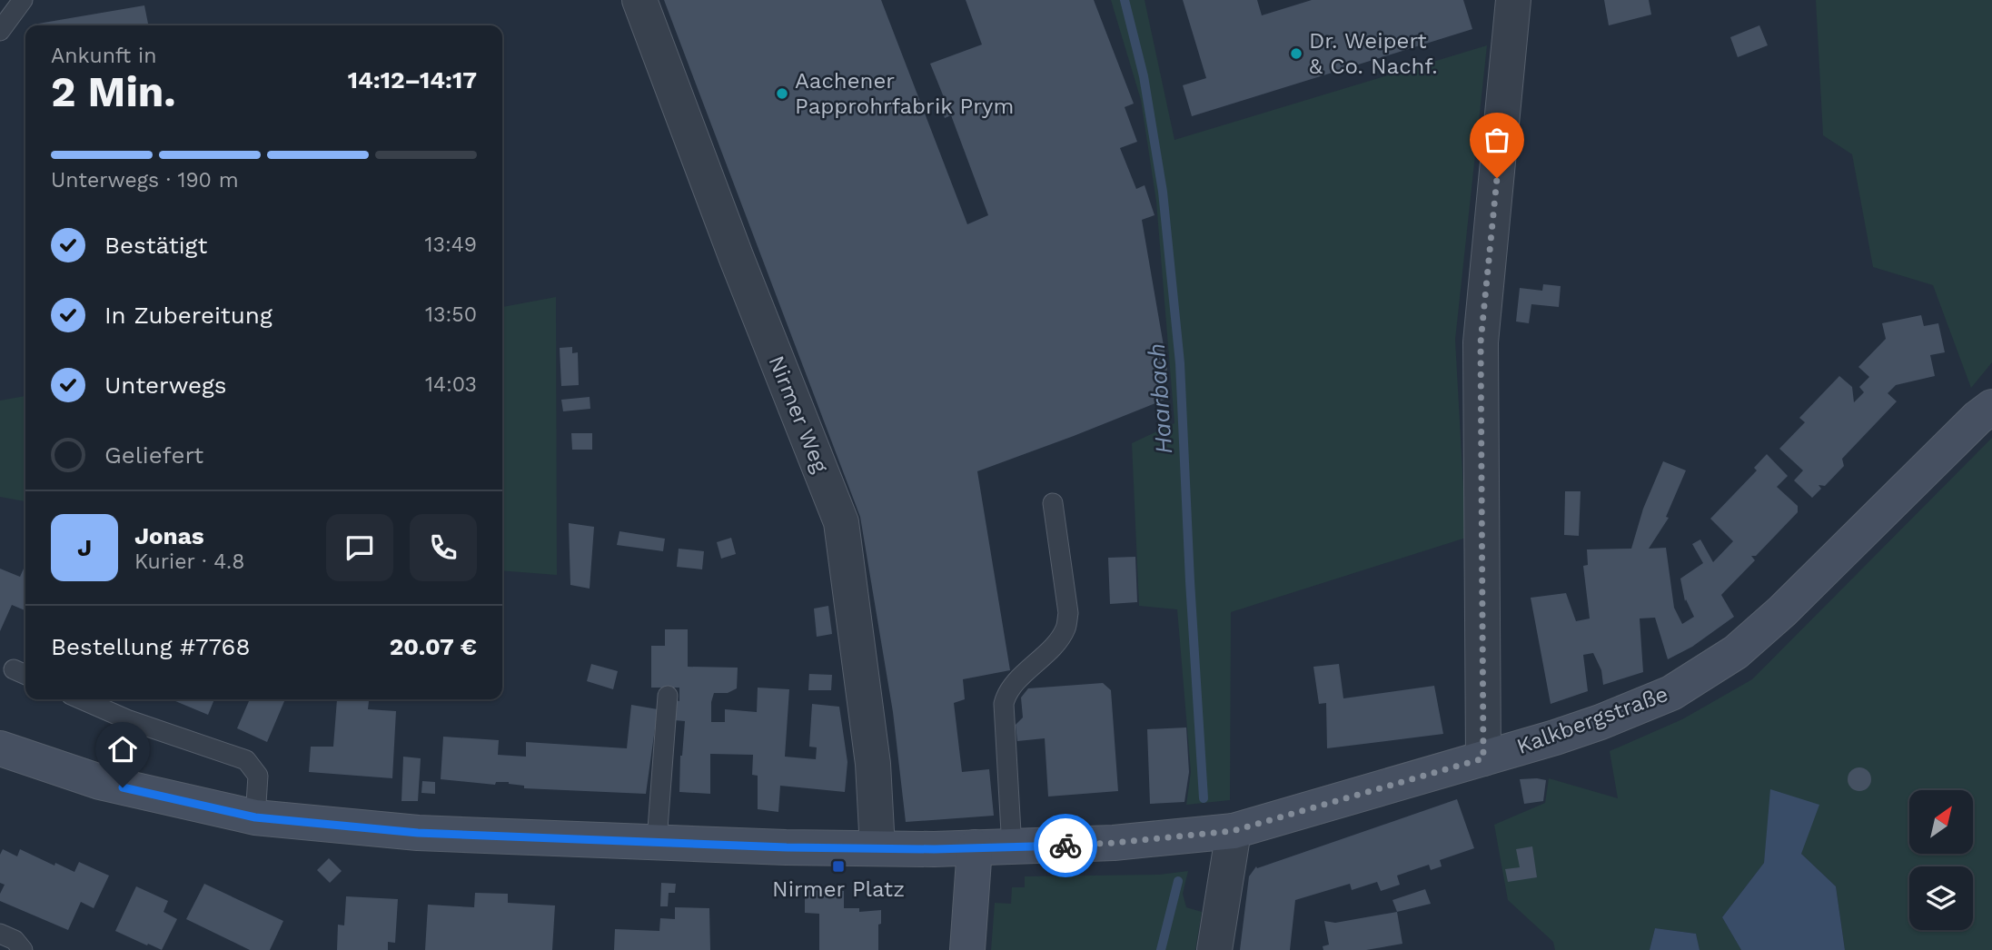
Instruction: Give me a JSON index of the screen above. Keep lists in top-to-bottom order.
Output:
{
  "streets": {
    "street": ["Nirmer Weg", "Kalkbergstraße"]
  },
  "crossings": [
    ["Nirmer Weg", "Kalkbergstraße"]
  ],
  "water": ["Haarbach"],
  "places": {
    "other": ["Dr. Weipert & Co. Nachf.", "Aachener Papprohrfabrik Prym"],
    "transit": ["Nirmer Platz"]
  },
  "north": "top right",
  "page": {
    "heading": ["2 Min.", "Ankunft in", "14:12–14:17"],
    "panel": [
      "Jonas",
      "Kurier · 4.8",
      "Bestellung #7768",
      "20.07 €"
    ],
    "bar": "Unterwegs · 190 m",
    "list": [
      ["Bestätigt", "13:49"],
      ["In Zubereitung", "13:50"],
      ["Unterwegs", "14:03"],
      "Geliefert"
    ],
    "round": "J"
  }
}
